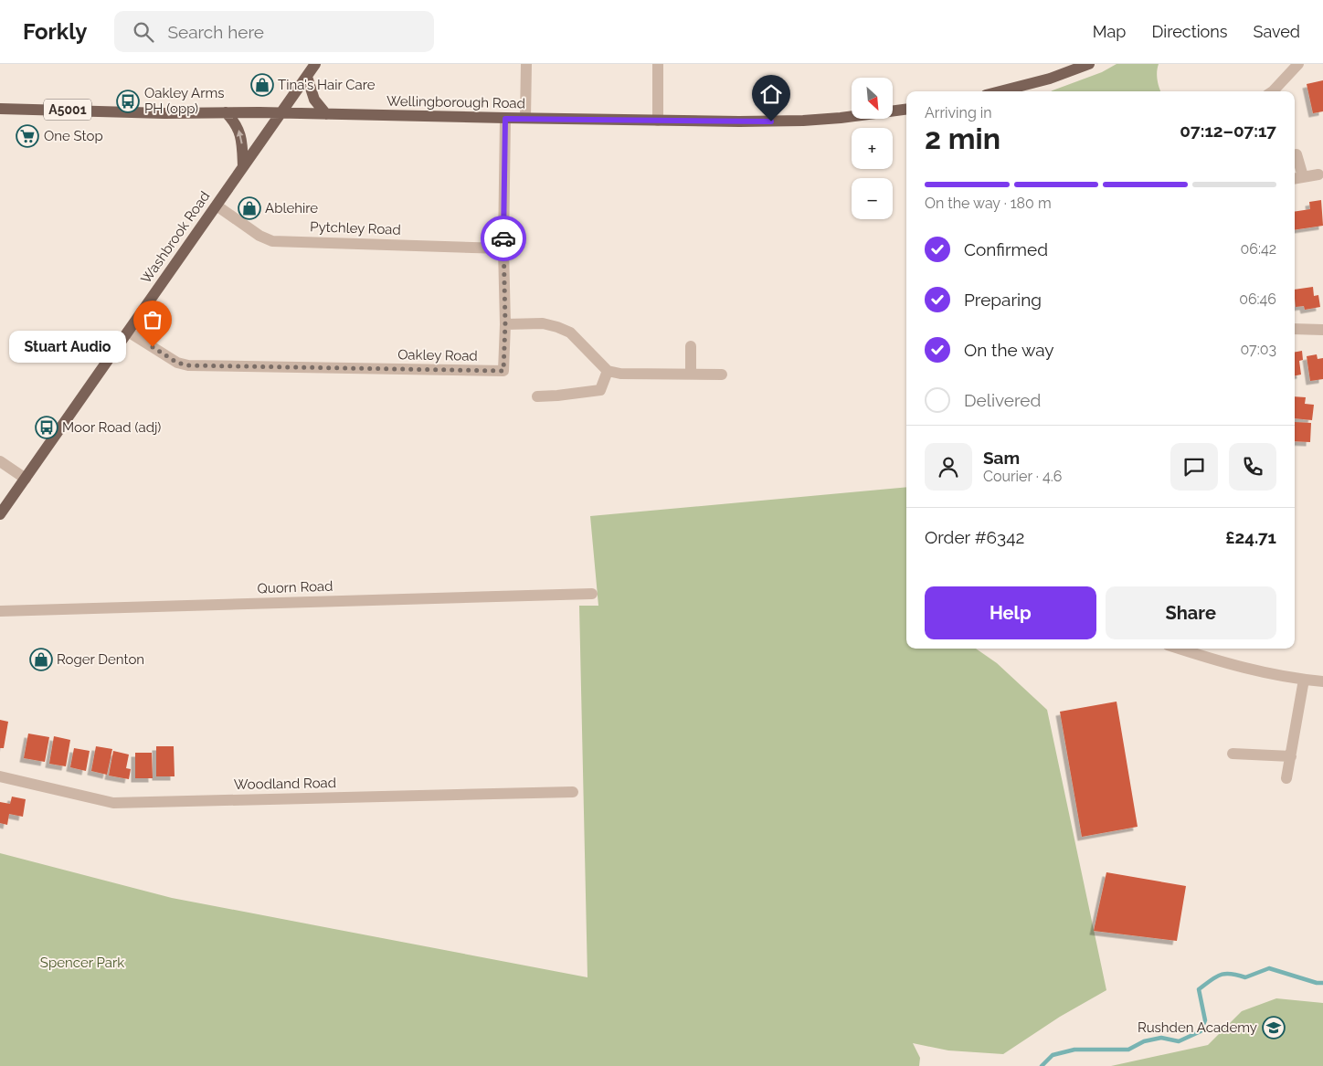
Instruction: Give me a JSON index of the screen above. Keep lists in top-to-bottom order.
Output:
{
  "streets": {
    "main road": ["Wellingborough Road", "A5001", "Washbrook Road"],
    "street": [
      "Pytchley Road",
      "Oakley Road",
      "Quorn Road",
      "Woodland Road"
    ]
  },
  "crossings": [
    ["Wellingborough Road", "Washbrook Road"],
    ["Wellingborough Road", "Oakley Road"],
    ["Pytchley Road", "Washbrook Road"],
    ["Pytchley Road", "Oakley Road"],
    ["Washbrook Road", "Oakley Road"]
  ],
  "parks": ["Spencer Park"],
  "places": {
    "shop": ["Tina's Hair Care", "Ablehire", "Roger Denton"],
    "bus stop": ["Oakley Arms PH (opp)", "Moor Road (adj)"],
    "supermarket": ["One Stop"],
    "other": ["Stuart Audio"],
    "school or university": ["Rushden Academy"]
  },
  "north": "bottom right",
  "page": {
    "header": "Forkly",
    "search": "Search here",
    "nav": ["Map", "Directions", "Saved"],
    "map_buttons": ["+", "−"],
    "heading": ["2 min", "Arriving in", "07:12–07:17"],
    "panel": [
      "Sam",
      "Courier · 4.6",
      "Order #6342",
      "£24.71"
    ],
    "bar": "On the way · 180 m",
    "list": [
      ["Confirmed", "06:42"],
      ["Preparing", "06:46"],
      ["On the way", "07:03"],
      "Delivered"
    ],
    "bubble": "Stuart Audio",
    "buttons": ["Help", "Share"]
  }
}
